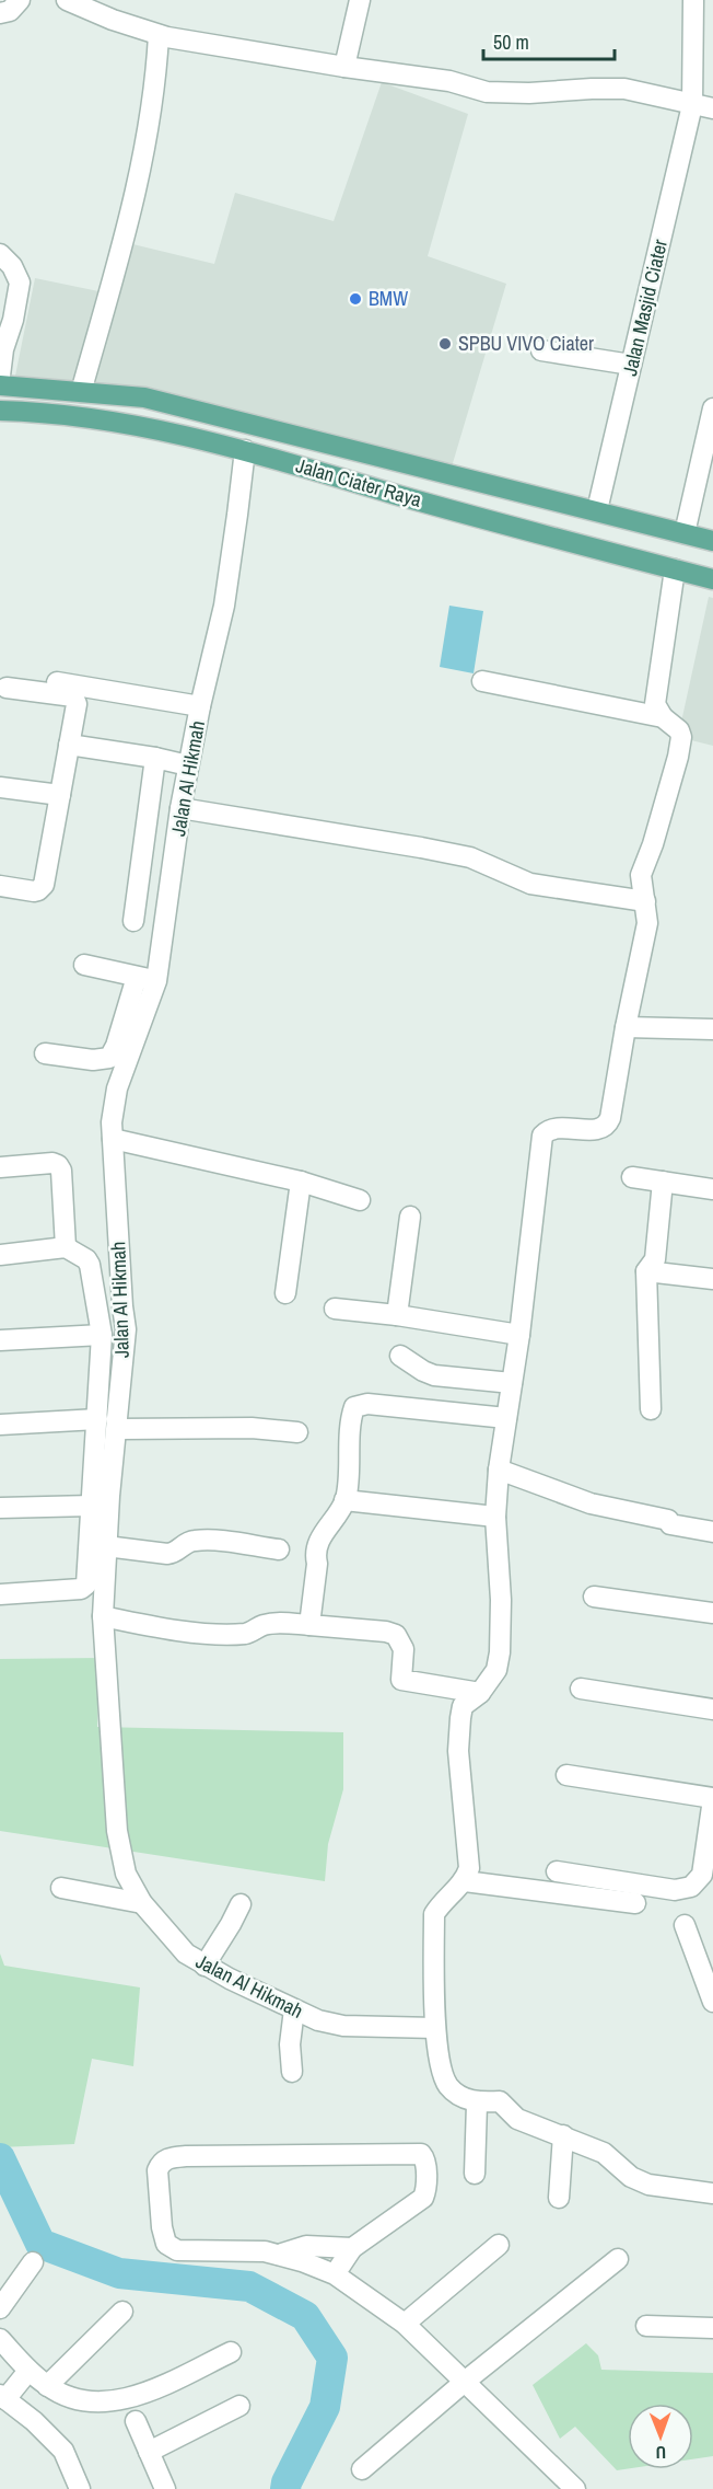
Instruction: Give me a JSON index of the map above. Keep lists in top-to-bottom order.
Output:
{
  "streets": {
    "main road": ["Jalan Ciater Raya"],
    "street": ["Jalan Masjid Ciater", "Jalan Al Hikmah"]
  },
  "crossings": [
    ["Jalan Masjid Ciater", "Jalan Ciater Raya"],
    ["Jalan Ciater Raya", "Jalan Al Hikmah"]
  ],
  "places": ["BMW", "SPBU VIVO Ciater"],
  "scale_bar": "50 m",
  "north": "bottom"
}
